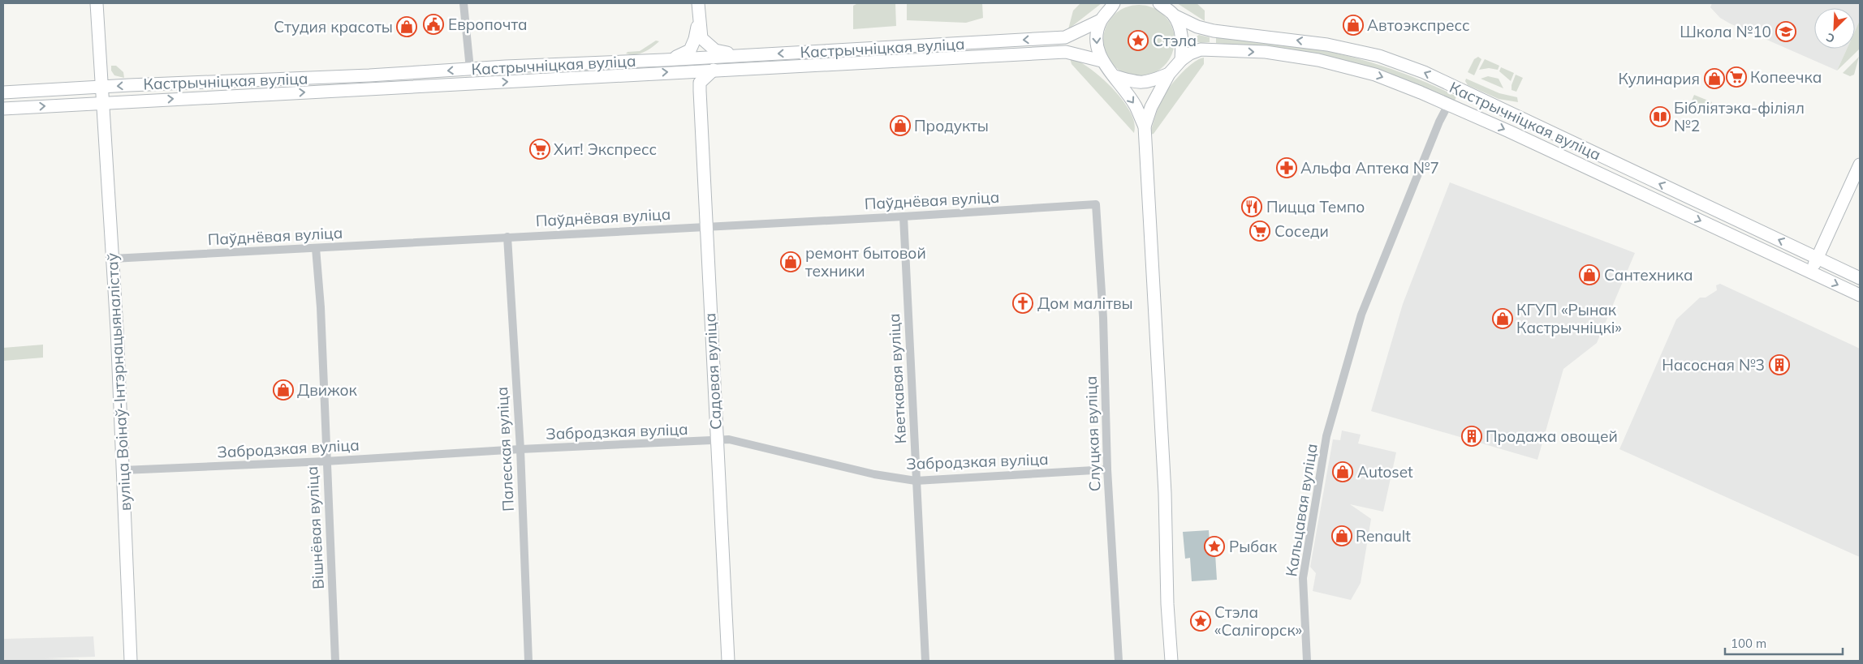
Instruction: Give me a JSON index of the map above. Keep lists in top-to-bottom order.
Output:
{
  "streets": {
    "main road": ["Кастрычніцкая вуліца", "Садовая вуліца", "вуліца Воінаў-Інтэрнацыяналістаў"],
    "street": [
      "Паўднёвая вуліца",
      "Кветкавая вуліца",
      "Забродзкая вуліца",
      "Слуцкая вуліца",
      "Палеская вуліца",
      "Кальцавая вуліца",
      "Вішнёвая вуліца"
    ]
  },
  "crossings": [
    ["Кастрычніцкая вуліца", "вуліца Воінаў-Інтэрнацыяналістаў"],
    ["Кастрычніцкая вуліца", "Кальцавая вуліца"],
    ["Паўднёвая вуліца", "Садовая вуліца"],
    ["Паўднёвая вуліца", "Кветкавая вуліца"],
    ["Паўднёвая вуліца", "вуліца Воінаў-Інтэрнацыяналістаў"],
    ["Паўднёвая вуліца", "Слуцкая вуліца"],
    ["Паўднёвая вуліца", "Палеская вуліца"],
    ["Паўднёвая вуліца", "Вішнёвая вуліца"],
    ["Садовая вуліца", "Забродзкая вуліца"],
    ["Кветкавая вуліца", "Забродзкая вуліца"],
    ["вуліца Воінаў-Інтэрнацыяналістаў", "Забродзкая вуліца"],
    ["Забродзкая вуліца", "Слуцкая вуліца"],
    ["Забродзкая вуліца", "Палеская вуліца"],
    ["Забродзкая вуліца", "Вішнёвая вуліца"]
  ],
  "places": {
    "public building": ["Европочта"],
    "shop": [
      "Автоэкспресс",
      "Студия красоты",
      "Кулинария",
      "Продукты",
      "ремонт бытовой техники",
      "Сантехника",
      "КГУП «Рынак Кастрычніцкі»",
      "Движок",
      "Autoset",
      "Renault"
    ],
    "school or university": ["Школа №10"],
    "place": ["Стэла", "Рыбак", "Стэла «Салігорск»"],
    "supermarket": ["Копеечка", "Хит! Экспресс", "Соседи"],
    "library": ["Бібліятэка-філіял №2"],
    "pharmacy": ["Альфа Аптека №7"],
    "restaurant": ["Пицца Темпо"],
    "church": ["Дом малітвы"],
    "building": ["Насосная №3", "Продажа овощей"]
  },
  "scale_bar": "100 m",
  "north": "bottom left"
}
